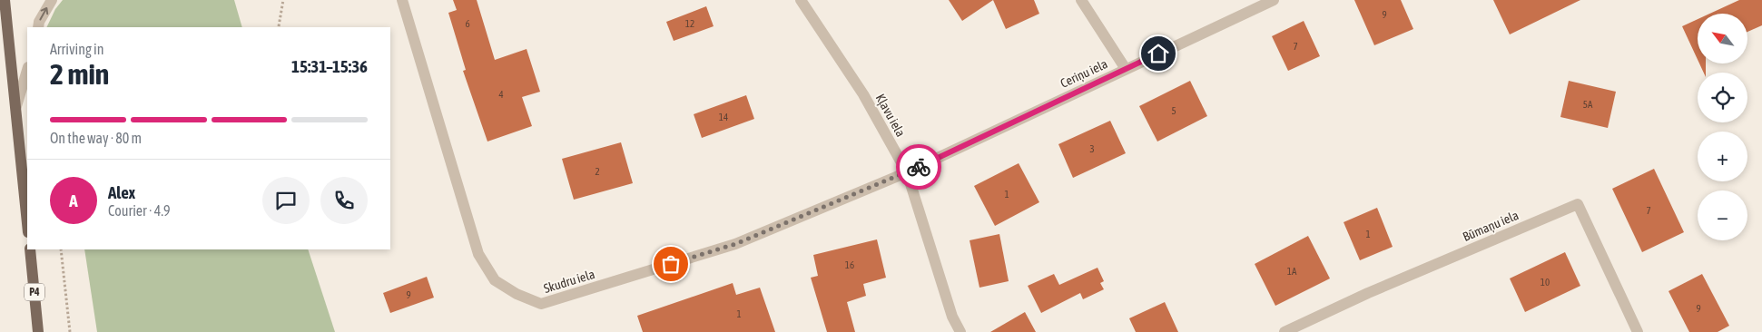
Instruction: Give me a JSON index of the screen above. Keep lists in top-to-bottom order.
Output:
{
  "streets": {
    "main road": ["P4"],
    "street": [
      "Ceriņu iela",
      "Kļavu iela",
      "Būmaņu iela",
      "Skudru iela"
    ]
  },
  "crossings": [
    ["Ceriņu iela", "Kļavu iela"],
    ["Ceriņu iela", "Skudru iela"],
    ["Kļavu iela", "Skudru iela"]
  ],
  "house_numbers": [
    "9",
    "6",
    "12",
    "7",
    "4",
    "5A",
    "5",
    "14",
    "3",
    "2",
    "1",
    "7",
    "1",
    "16",
    "1A",
    "10",
    "9",
    "9",
    "1"
  ],
  "north": "top left",
  "page": {
    "map_buttons": ["+", "−"],
    "heading": ["2 min", "Arriving in", "15:31–15:36"],
    "panel": ["Alex", "Courier · 4.9"],
    "bar": "On the way · 80 m",
    "round": "A"
  }
}
